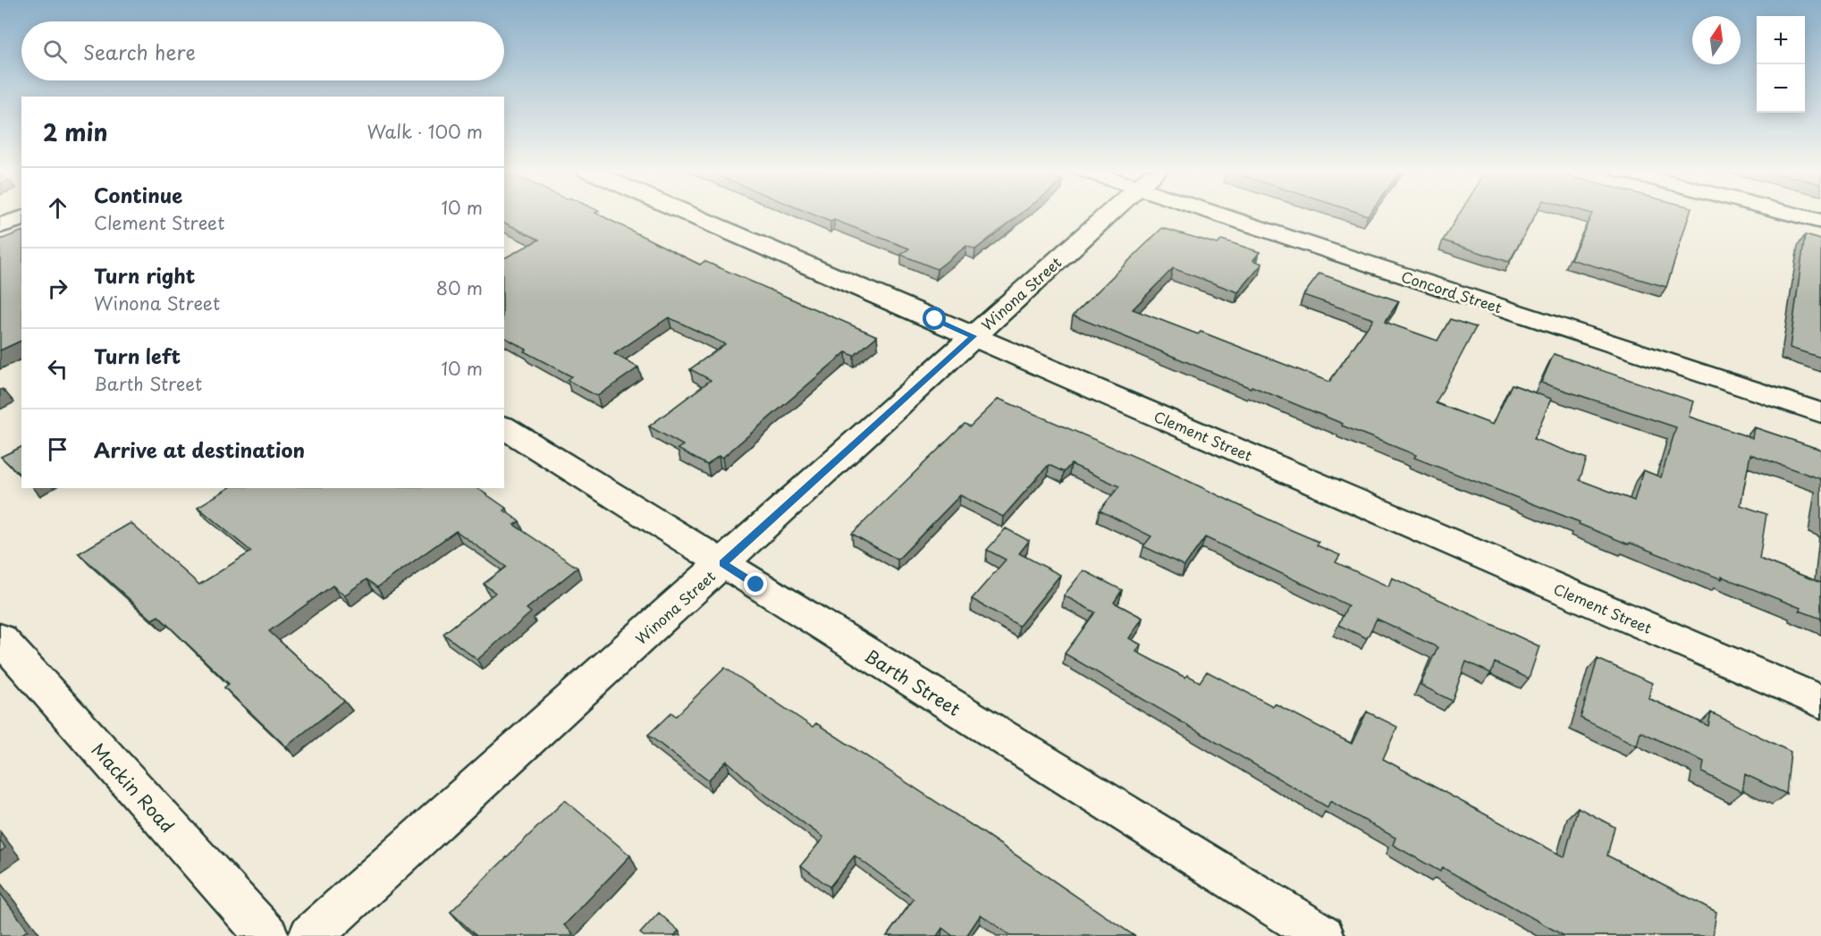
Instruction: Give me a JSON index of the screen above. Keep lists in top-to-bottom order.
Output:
{
  "streets": {
    "street": [
      "Concord Street",
      "Winona Street",
      "Clement Street",
      "Barth Street",
      "Mackin Road"
    ]
  },
  "crossings": [
    ["Winona Street", "Clement Street"],
    ["Winona Street", "Barth Street"]
  ],
  "north": "top",
  "page": {
    "map_buttons": ["+", "−"],
    "search": "Search here",
    "heading": ["2 min", "Walk · 100 m"],
    "list": [
      ["Continue", "Clement Street", "10 m"],
      ["Turn right", "Winona Street", "80 m"],
      ["Turn left", "Barth Street", "10 m"],
      "Arrive at destination"
    ]
  }
}
